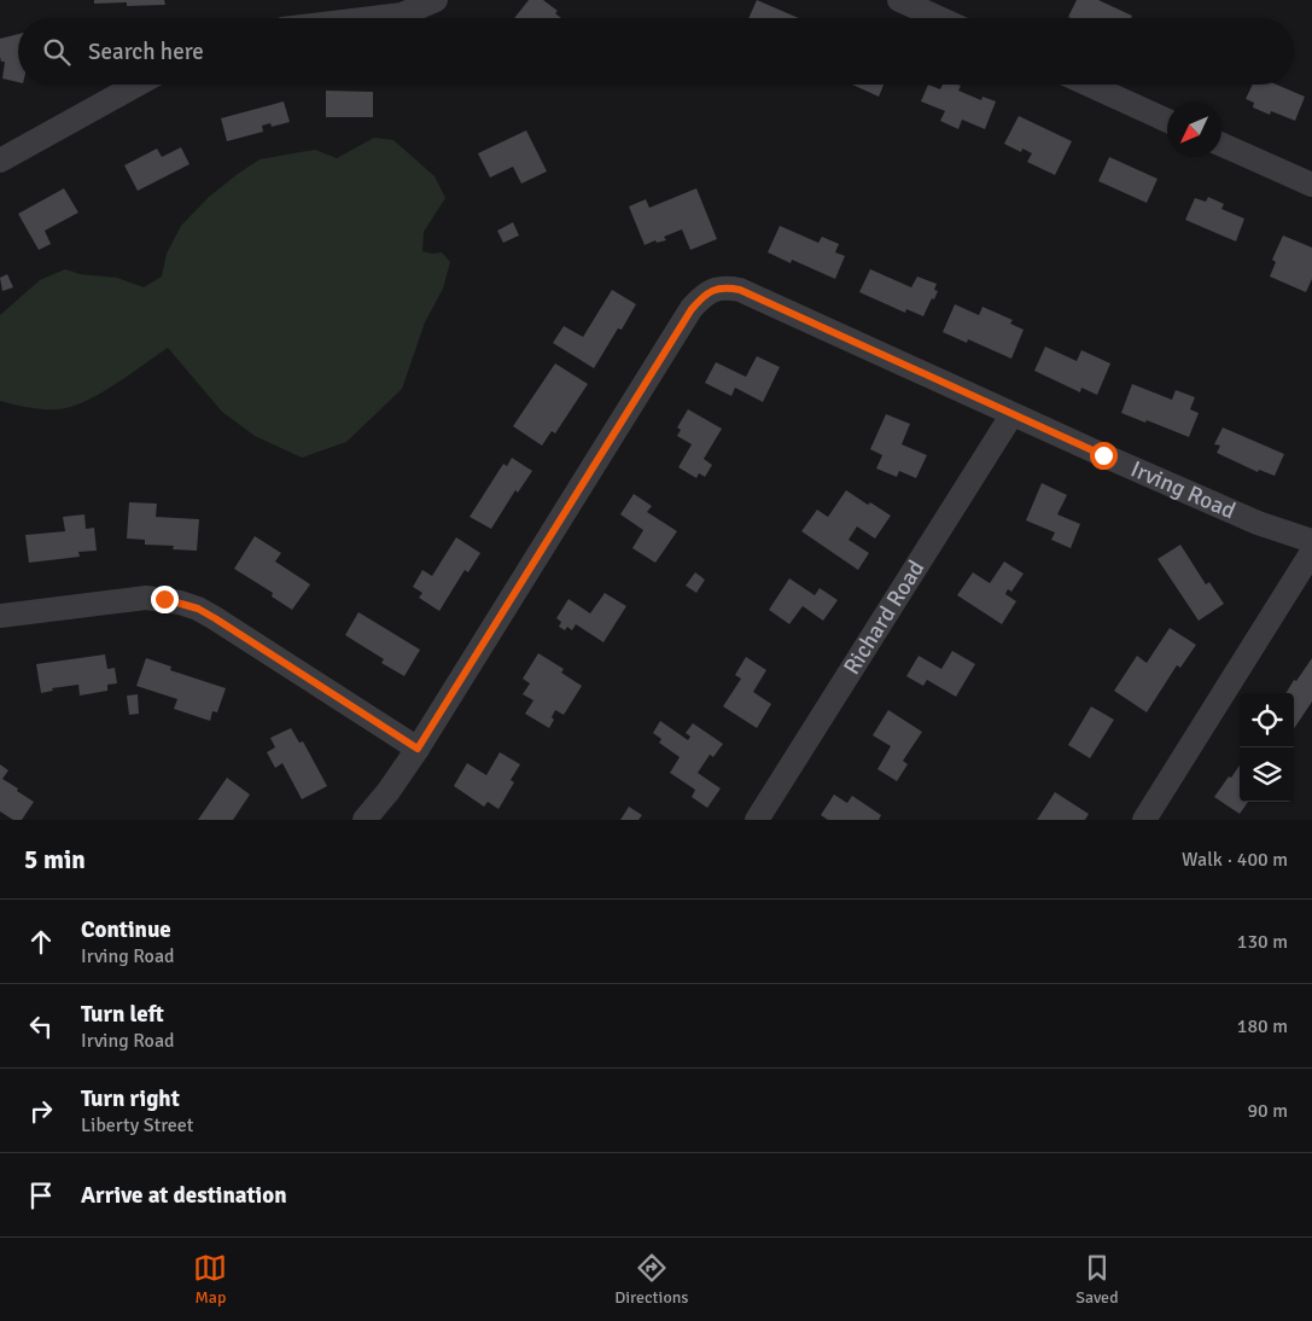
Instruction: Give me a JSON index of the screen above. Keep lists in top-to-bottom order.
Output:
{
  "streets": {
    "street": ["Irving Road", "Richard Road"]
  },
  "crossings": [
    ["Irving Road", "Richard Road"]
  ],
  "north": "bottom left",
  "page": {
    "search": "Search here",
    "heading": ["5 min", "Walk · 400 m"],
    "list": [
      ["Continue", "Irving Road", "130 m"],
      ["Turn left", "Irving Road", "180 m"],
      ["Turn right", "Liberty Street", "90 m"],
      "Arrive at destination"
    ],
    "nav": ["Map", "Directions", "Saved"]
  }
}
